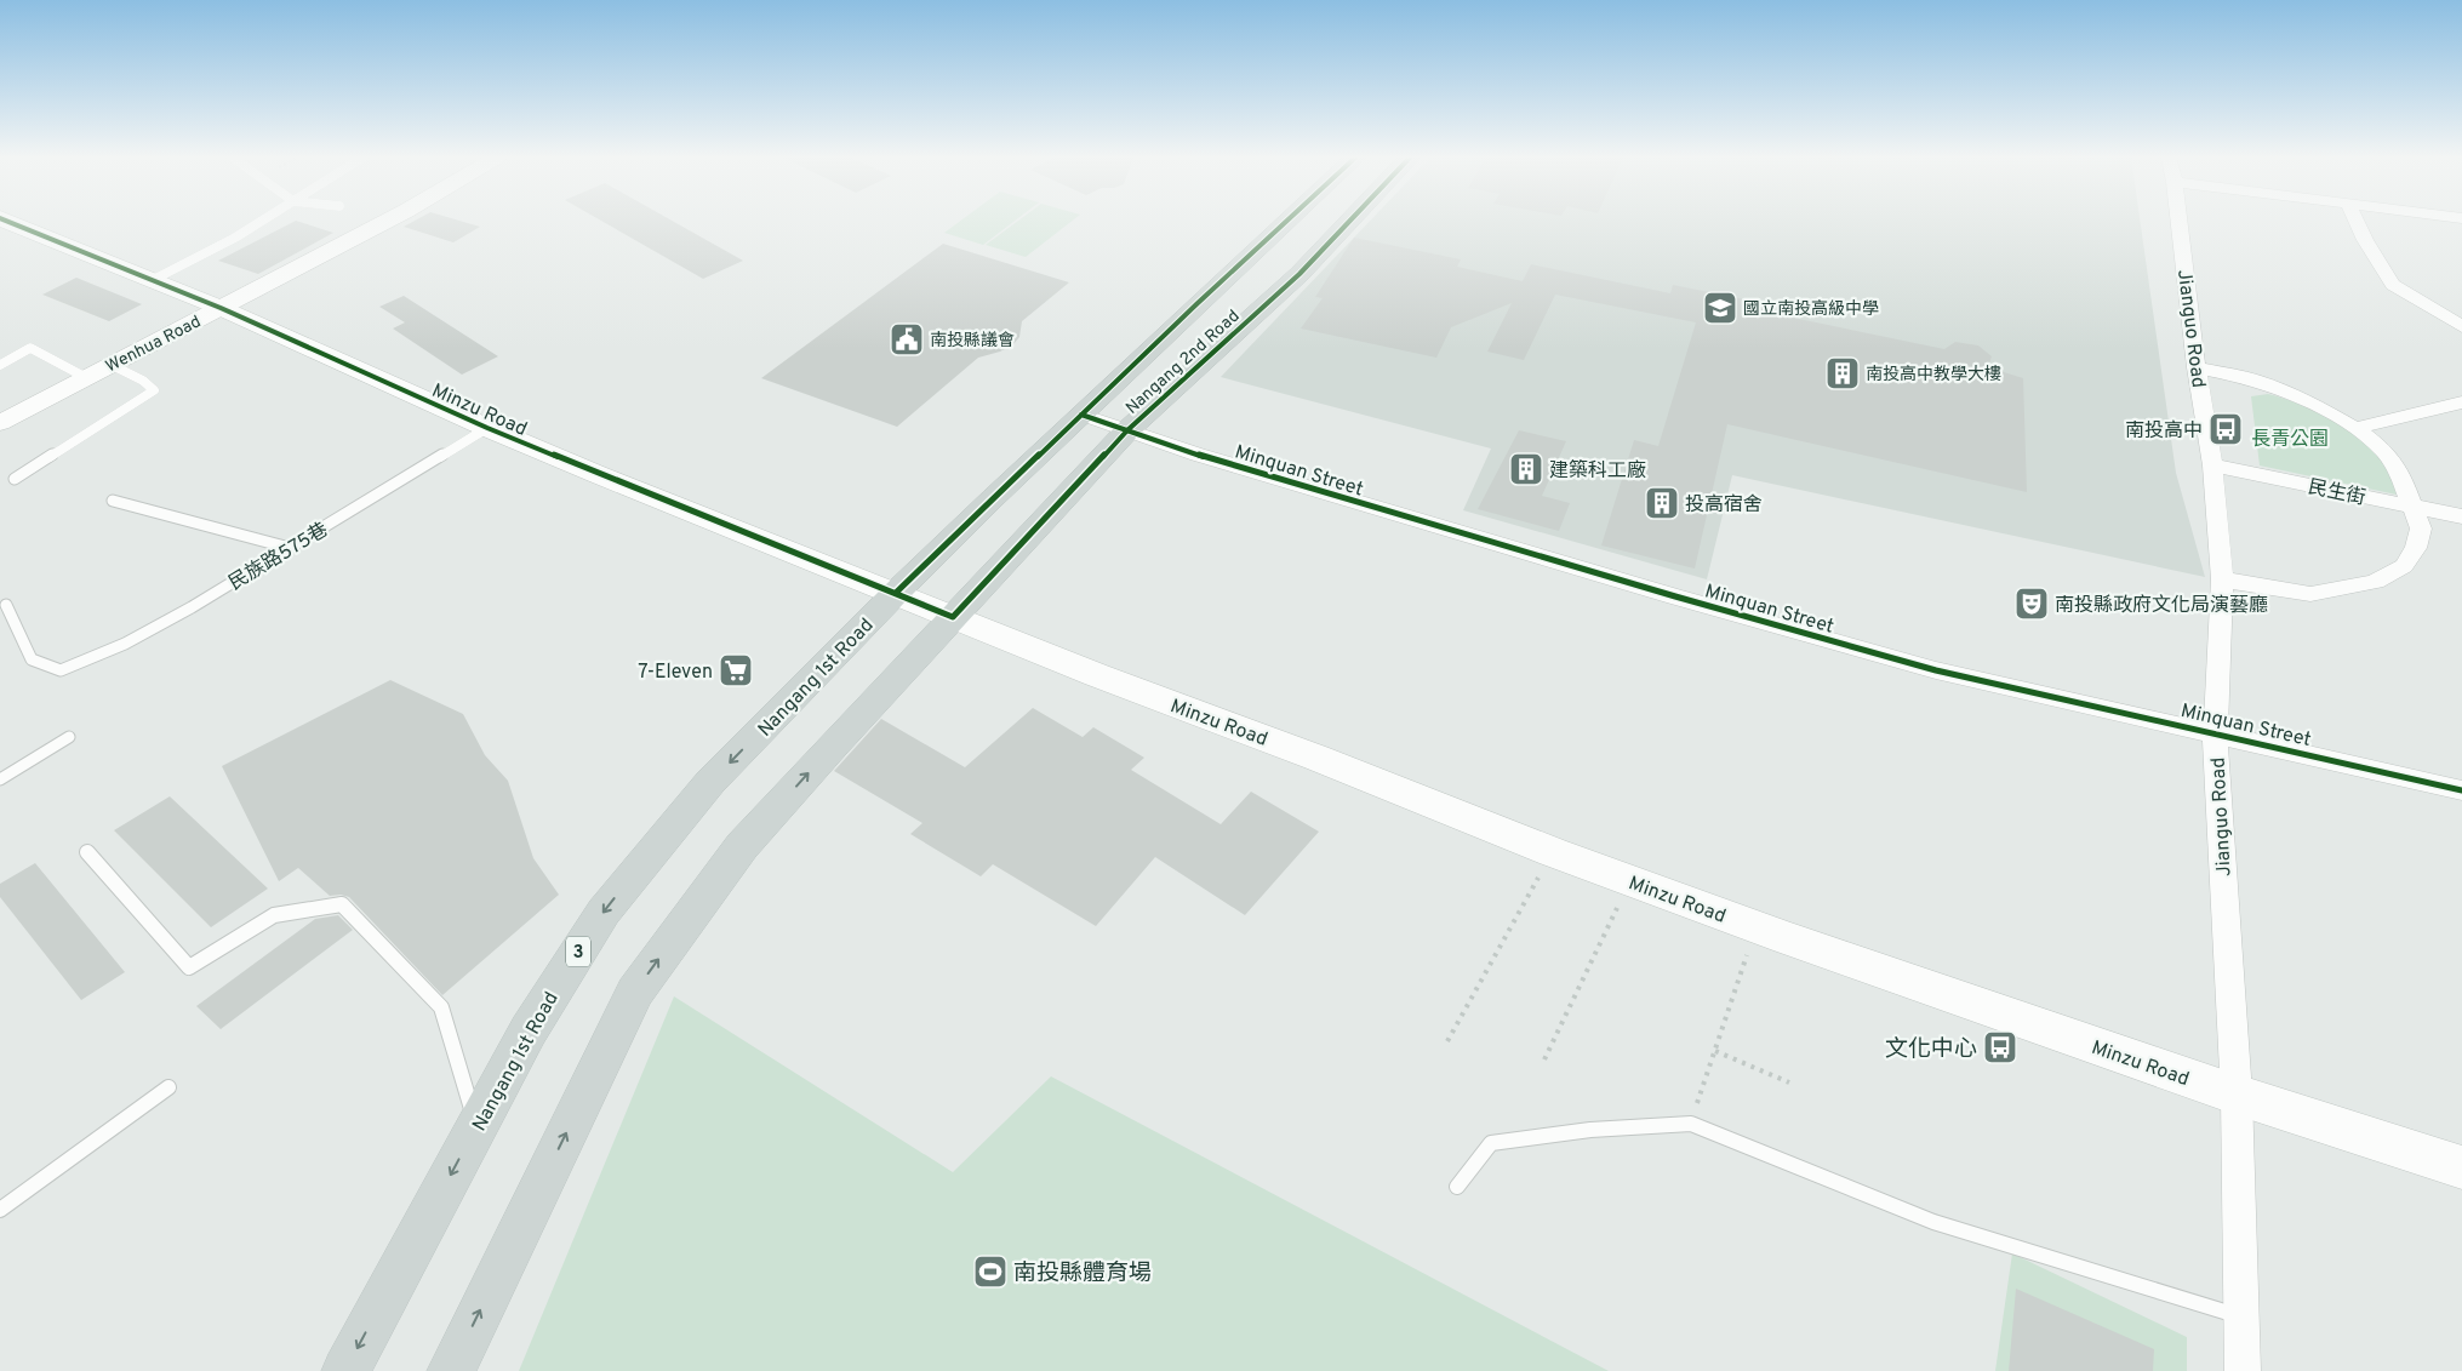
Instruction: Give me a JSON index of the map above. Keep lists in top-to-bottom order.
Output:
{
  "streets": {
    "main road": [
      "Nangang 2nd Road",
      "Minzu Road",
      "Nangang 1st Road",
      "3"
    ],
    "street": [
      "Jianguo Road",
      "Wenhua Road",
      "Minquan Street",
      "民生街"
    ],
    "lane": ["民族路575巷"]
  },
  "crossings": [
    ["Jianguo Road", "Minzu Road"],
    ["Jianguo Road", "Minquan Street"],
    ["Jianguo Road", "民生街"],
    ["Wenhua Road", "Minzu Road"],
    ["Nangang 2nd Road", "Minzu Road"],
    ["Nangang 2nd Road", "Minquan Street"],
    ["Nangang 2nd Road", "Nangang 1st Road"],
    ["Minzu Road", "民族路575巷"],
    ["Minzu Road", "Nangang 1st Road"]
  ],
  "parks": ["長青公園"],
  "places": {
    "school or university": ["國立南投高級中學"],
    "public building": ["南投縣議會"],
    "building": ["南投高中教學大樓", "建築科工廠", "投高宿舍"],
    "bus stop": ["南投高中", "文化中心"],
    "theatre": ["南投縣政府文化局演藝廳"],
    "supermarket": ["7-Eleven"],
    "sports": ["南投縣體育場"]
  }
}
